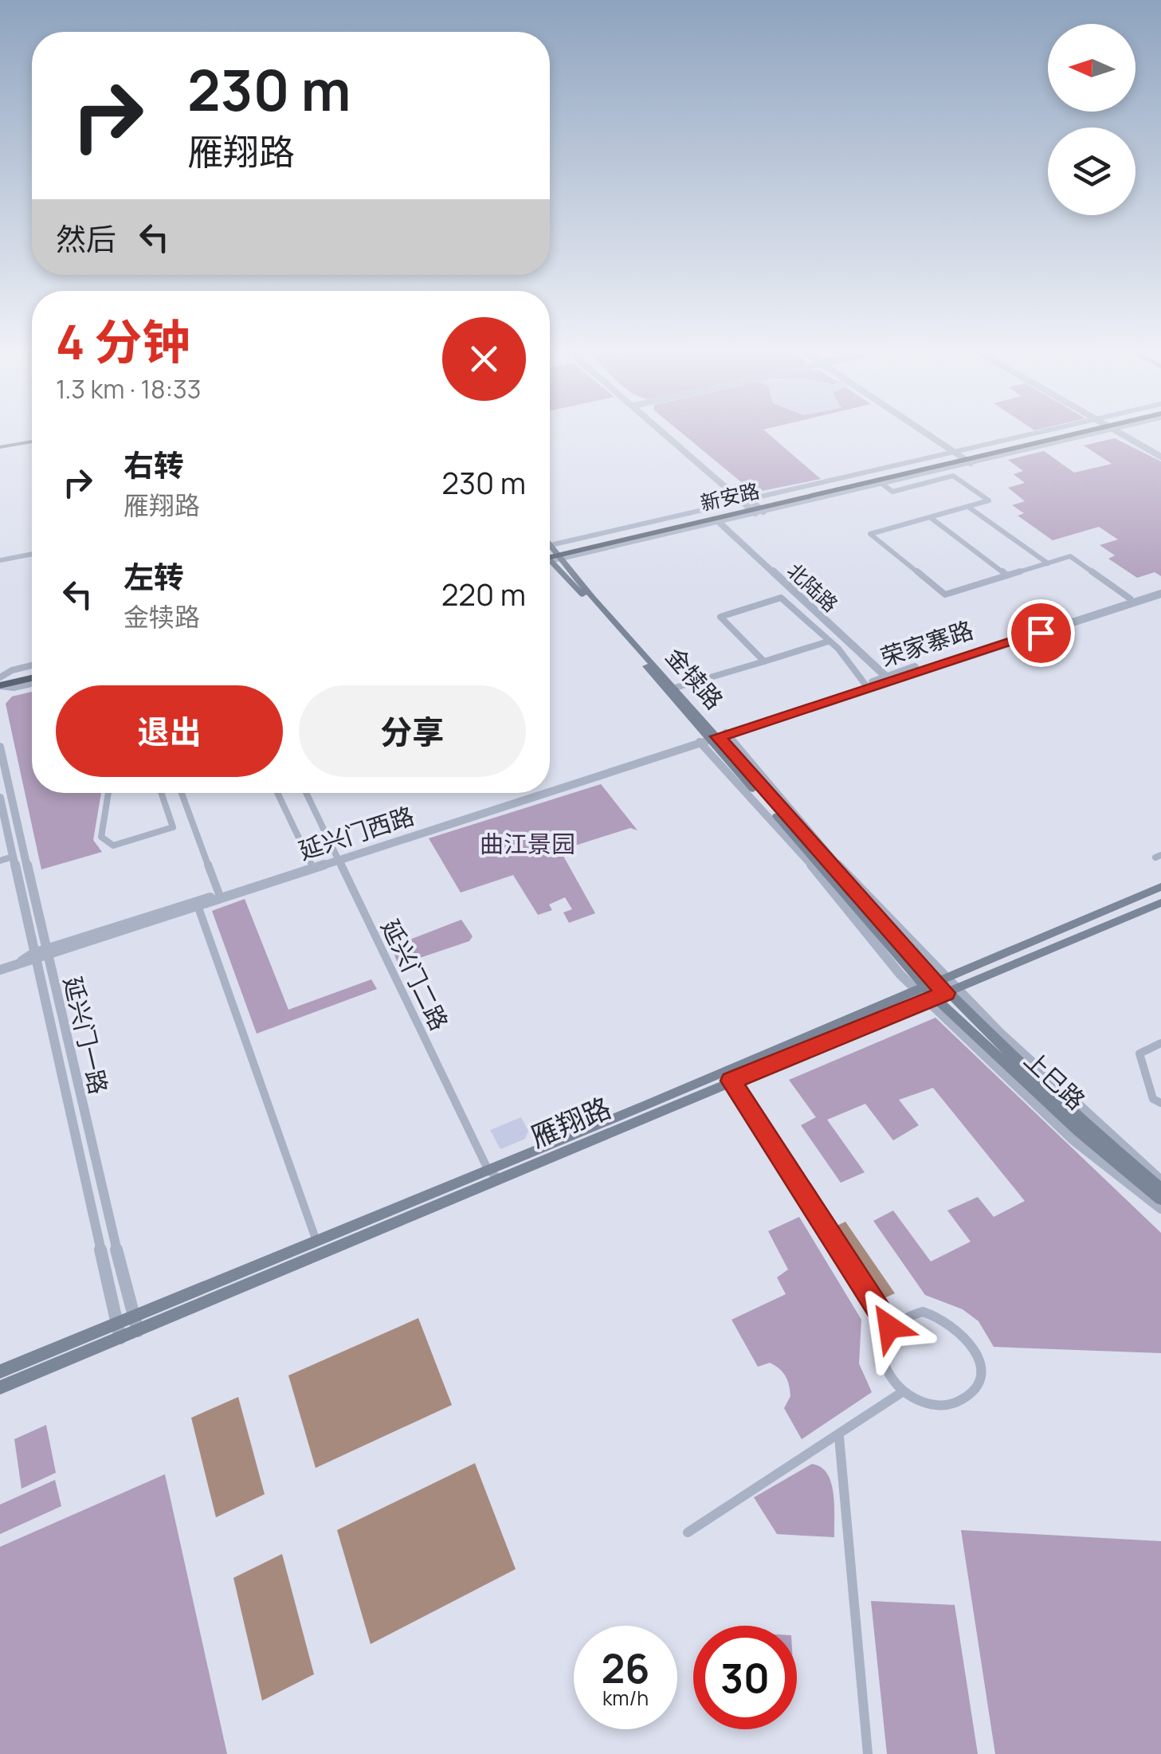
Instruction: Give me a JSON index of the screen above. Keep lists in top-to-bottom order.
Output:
{
  "streets": {
    "main road": [
      "新安路",
      "金犊路",
      "上巳路",
      "雁翔路"
    ],
    "street": [
      "北陆路",
      "荣家寨路",
      "延兴门西路",
      "延兴门二路",
      "延兴门一路"
    ]
  },
  "crossings": [
    ["北陆路", "荣家寨路"],
    ["荣家寨路", "金犊路"],
    ["荣家寨路", "延兴门西路"],
    ["金犊路", "延兴门西路"],
    ["延兴门西路", "延兴门二路"],
    ["延兴门西路", "延兴门一路"],
    ["延兴门二路", "雁翔路"],
    ["延兴门一路", "雁翔路"],
    ["上巳路", "雁翔路"]
  ],
  "parks": ["曲江景园"],
  "north": "left",
  "page": {
    "turn": ["230 m", "雁翔路"],
    "then": "然后",
    "heading": ["4 分钟", "1.3 km · 18:33"],
    "list": [
      {
        "name": "右转",
        "note": "雁翔路",
        "value": "230 m"
      },
      {
        "name": "左转",
        "note": "金犊路",
        "value": "220 m"
      }
    ],
    "buttons": ["退出", "分享"],
    "speed": "26 km/h",
    "limit": "30"
  }
}
